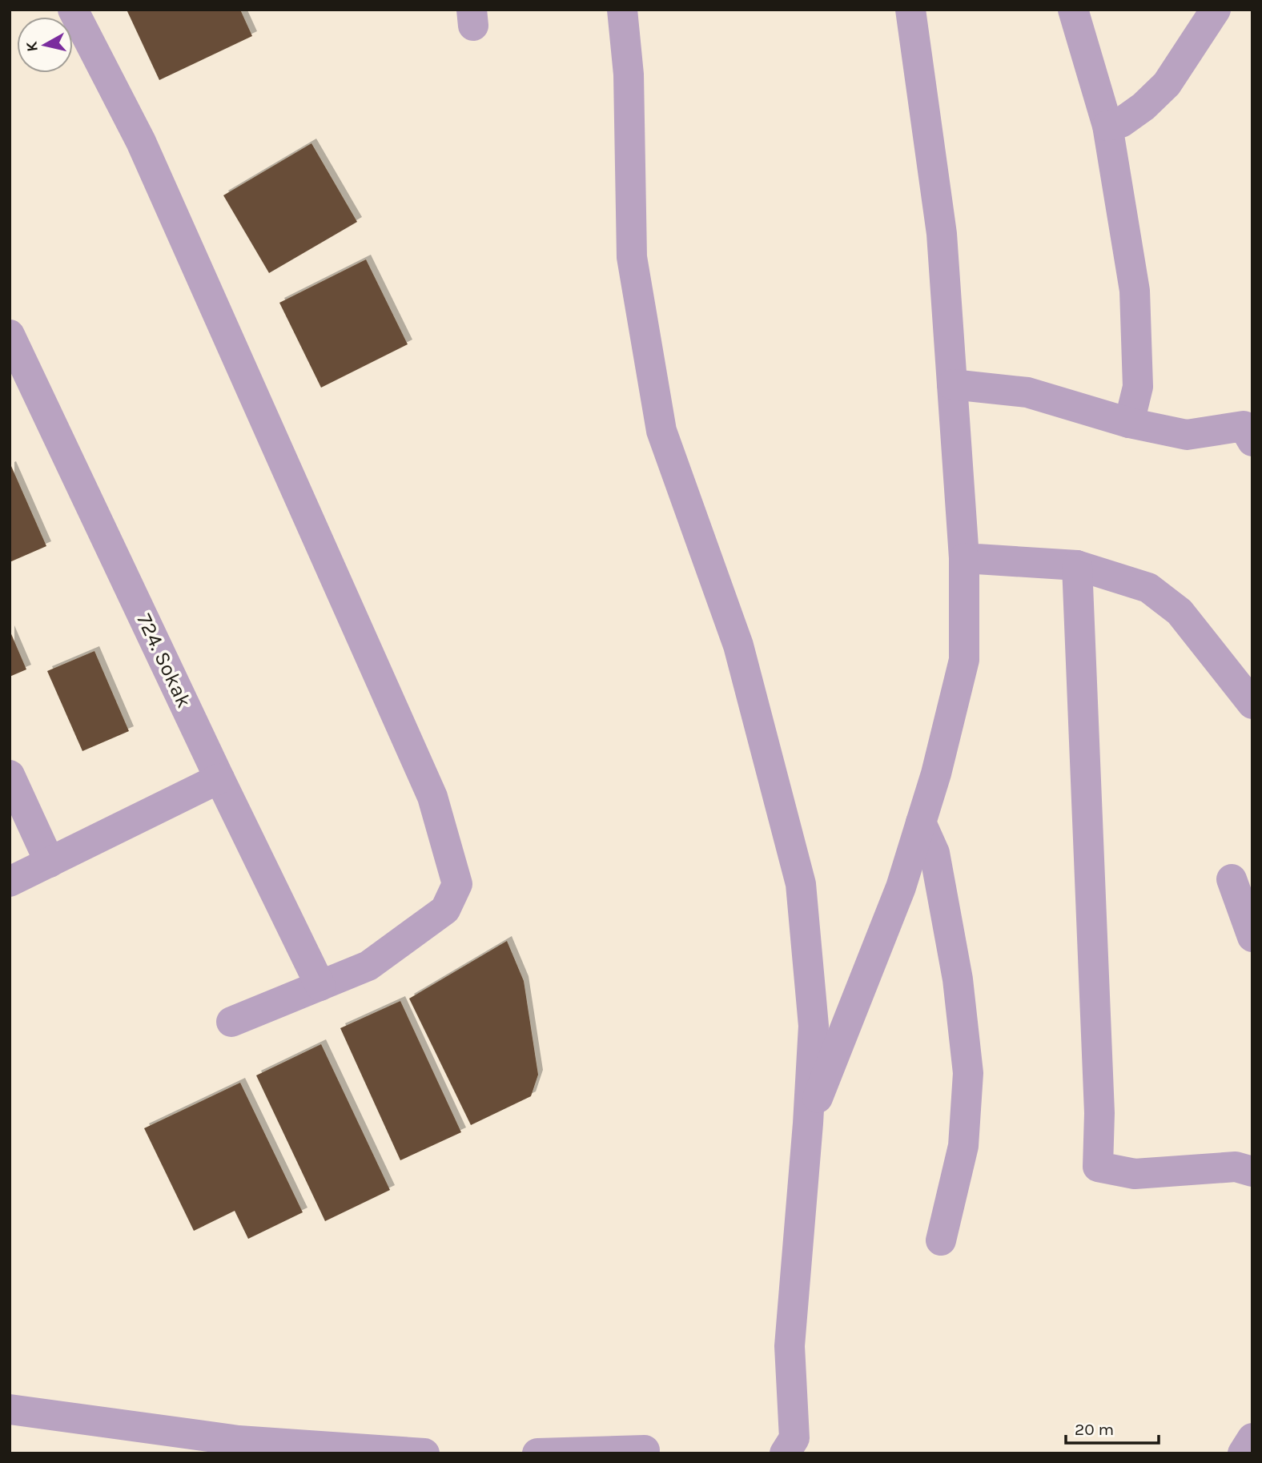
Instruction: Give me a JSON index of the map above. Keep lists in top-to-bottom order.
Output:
{
  "streets": {
    "street": ["724. Sokak"]
  },
  "scale_bar": "20 m",
  "north": "left"
}
